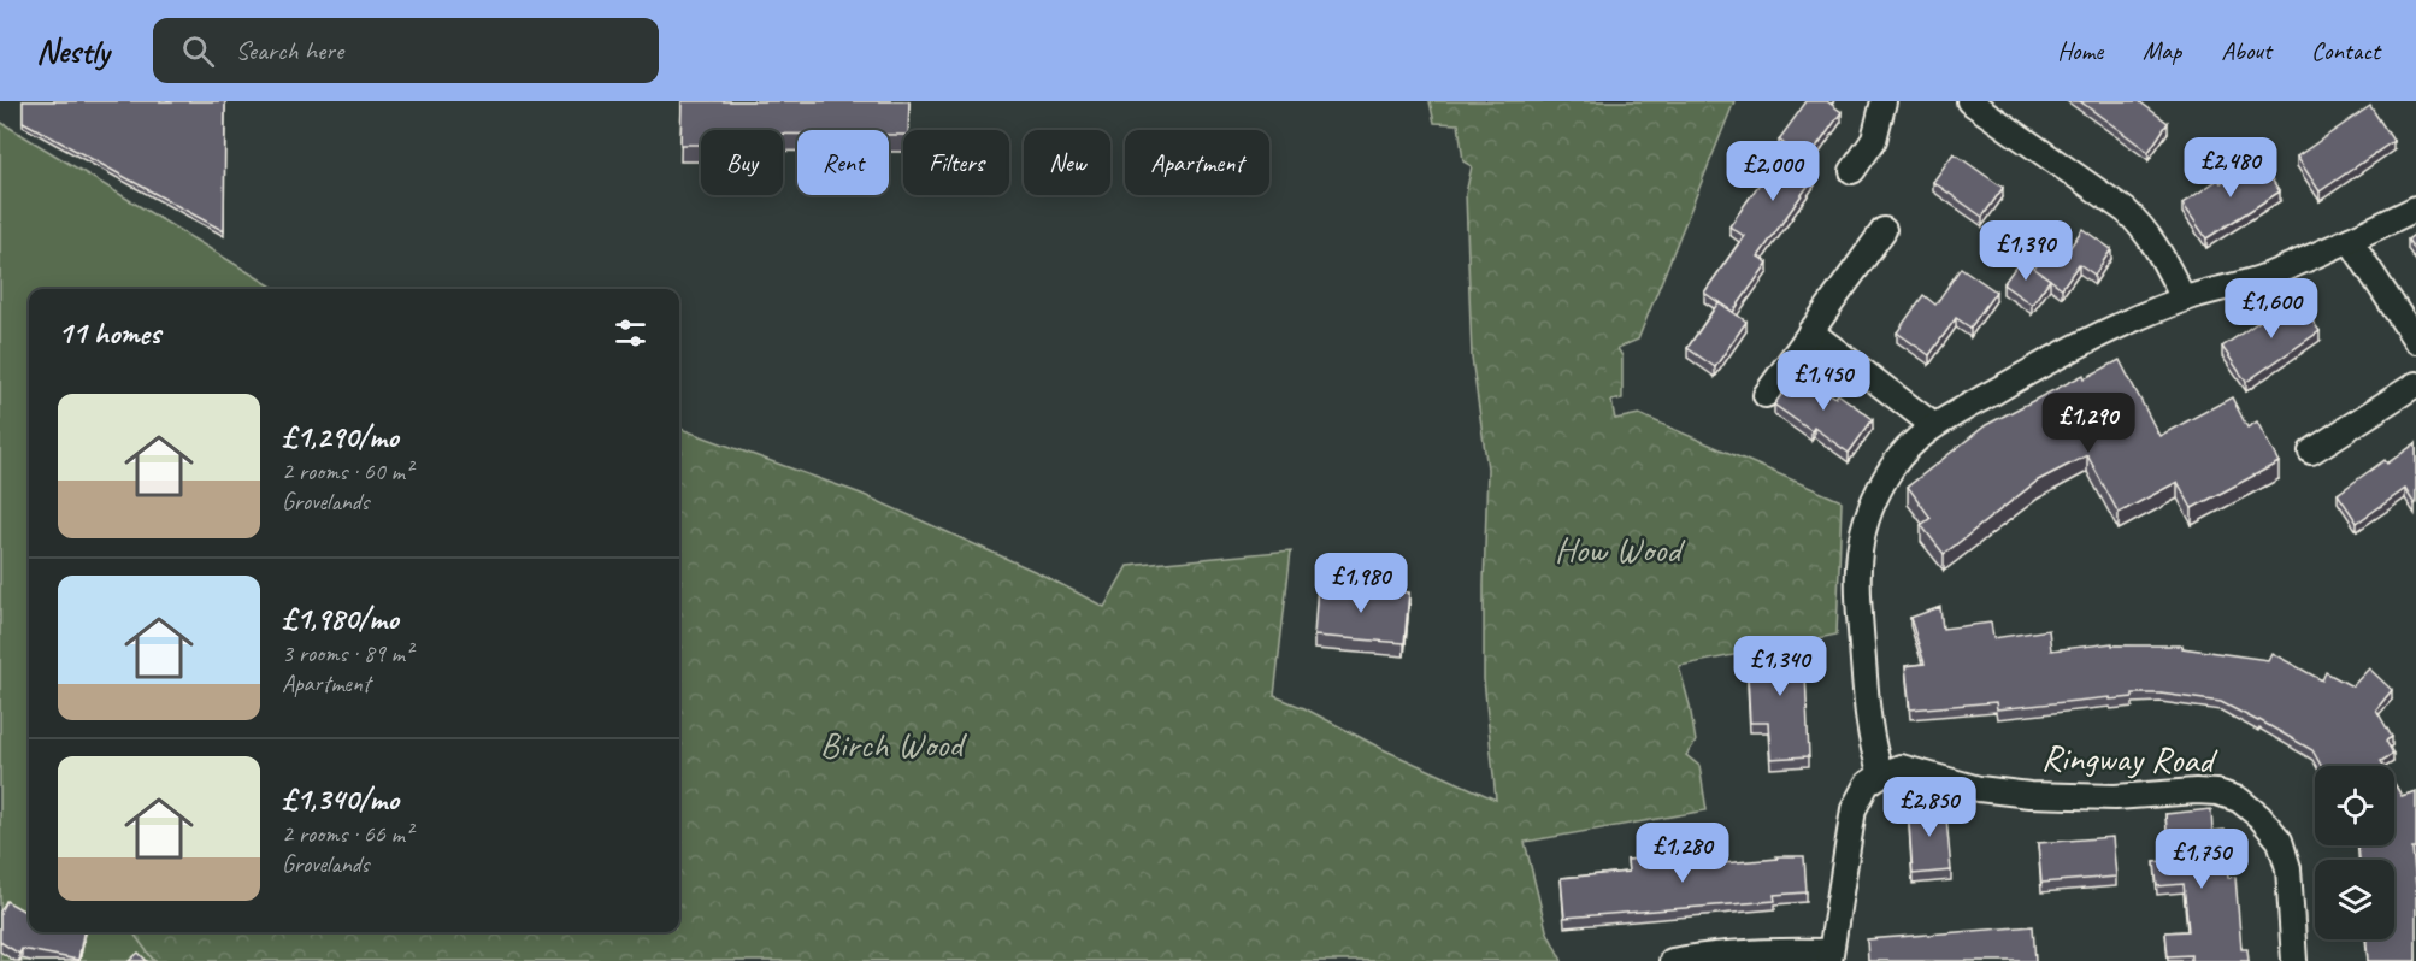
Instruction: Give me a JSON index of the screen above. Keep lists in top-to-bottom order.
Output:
{
  "streets": {
    "street": ["Ringway Road"]
  },
  "parks": ["How Wood", "Birch Wood"],
  "page": {
    "header": "Nestly",
    "search": "Search here",
    "nav": [
      "Home",
      "Map",
      "About",
      "Contact"
    ],
    "chip": [
      "Buy",
      "Rent",
      "Filters",
      "New",
      "Apartment"
    ],
    "price": [
      "£2,480",
      "£2,000",
      "£1,390",
      "£1,600",
      "£1,450",
      "£1,290",
      "£1,980",
      "£1,340",
      "£2,850",
      "£1,280",
      "£1,750"
    ],
    "heading": "11 homes",
    "list": [
      {
        "name": "£1,290/mo",
        "note": "2 rooms · 60 m² · Grovelands"
      },
      {
        "name": "£1,980/mo",
        "note": "3 rooms · 89 m² · Apartment"
      },
      {
        "name": "£1,340/mo",
        "note": "2 rooms · 66 m² · Grovelands"
      }
    ]
  }
}
